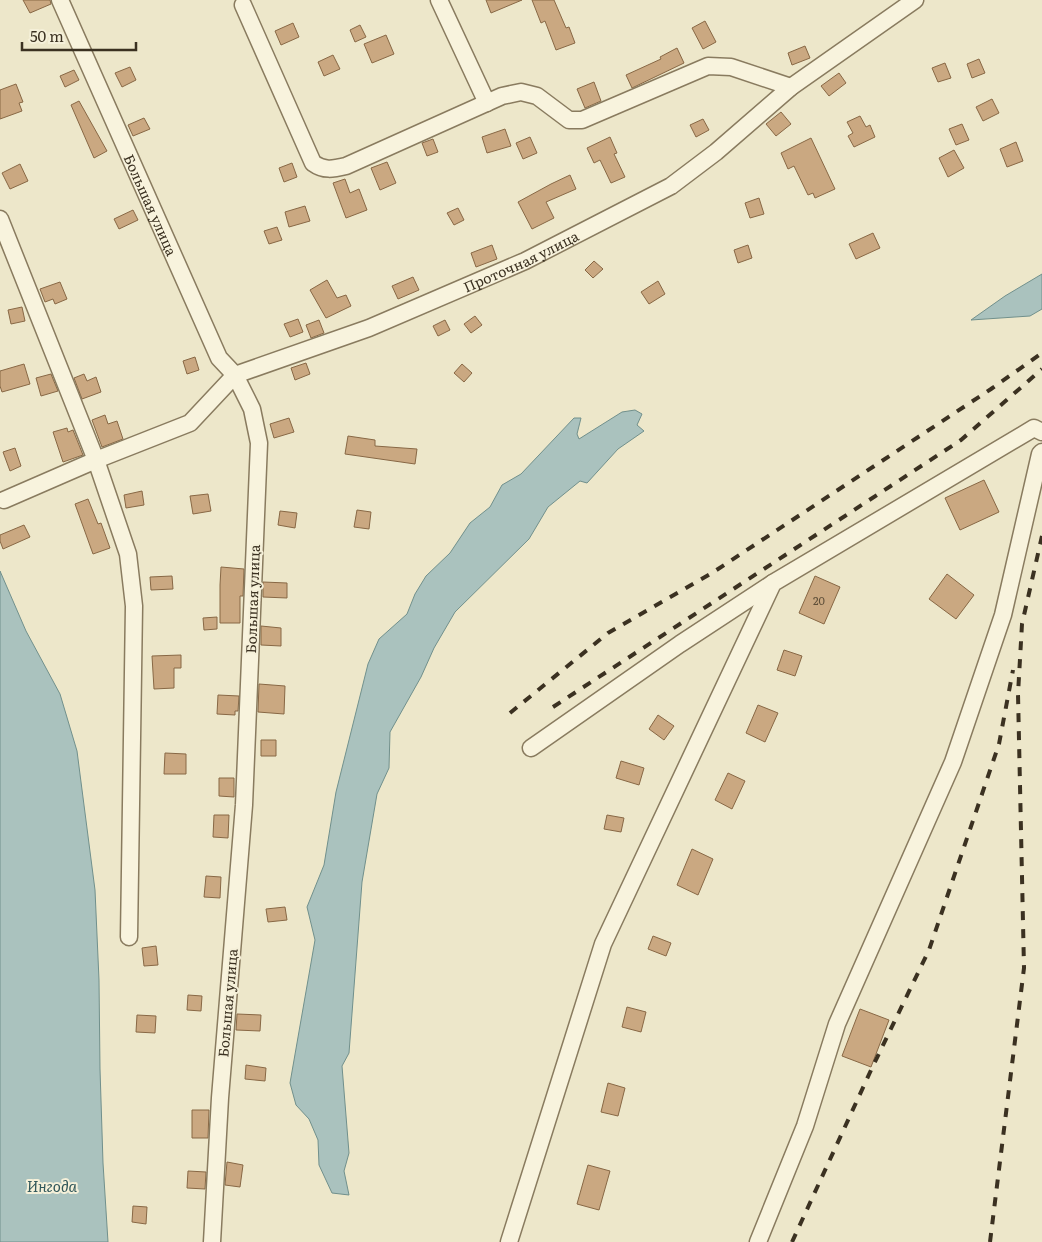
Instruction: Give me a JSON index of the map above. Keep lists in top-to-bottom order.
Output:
{
  "streets": {
    "street": ["Большая улица", "Проточная улица"]
  },
  "crossings": [
    ["Большая улица", "Проточная улица"]
  ],
  "water": ["Ингода"],
  "house_numbers": ["20"],
  "scale_bar": "50 m"
}
